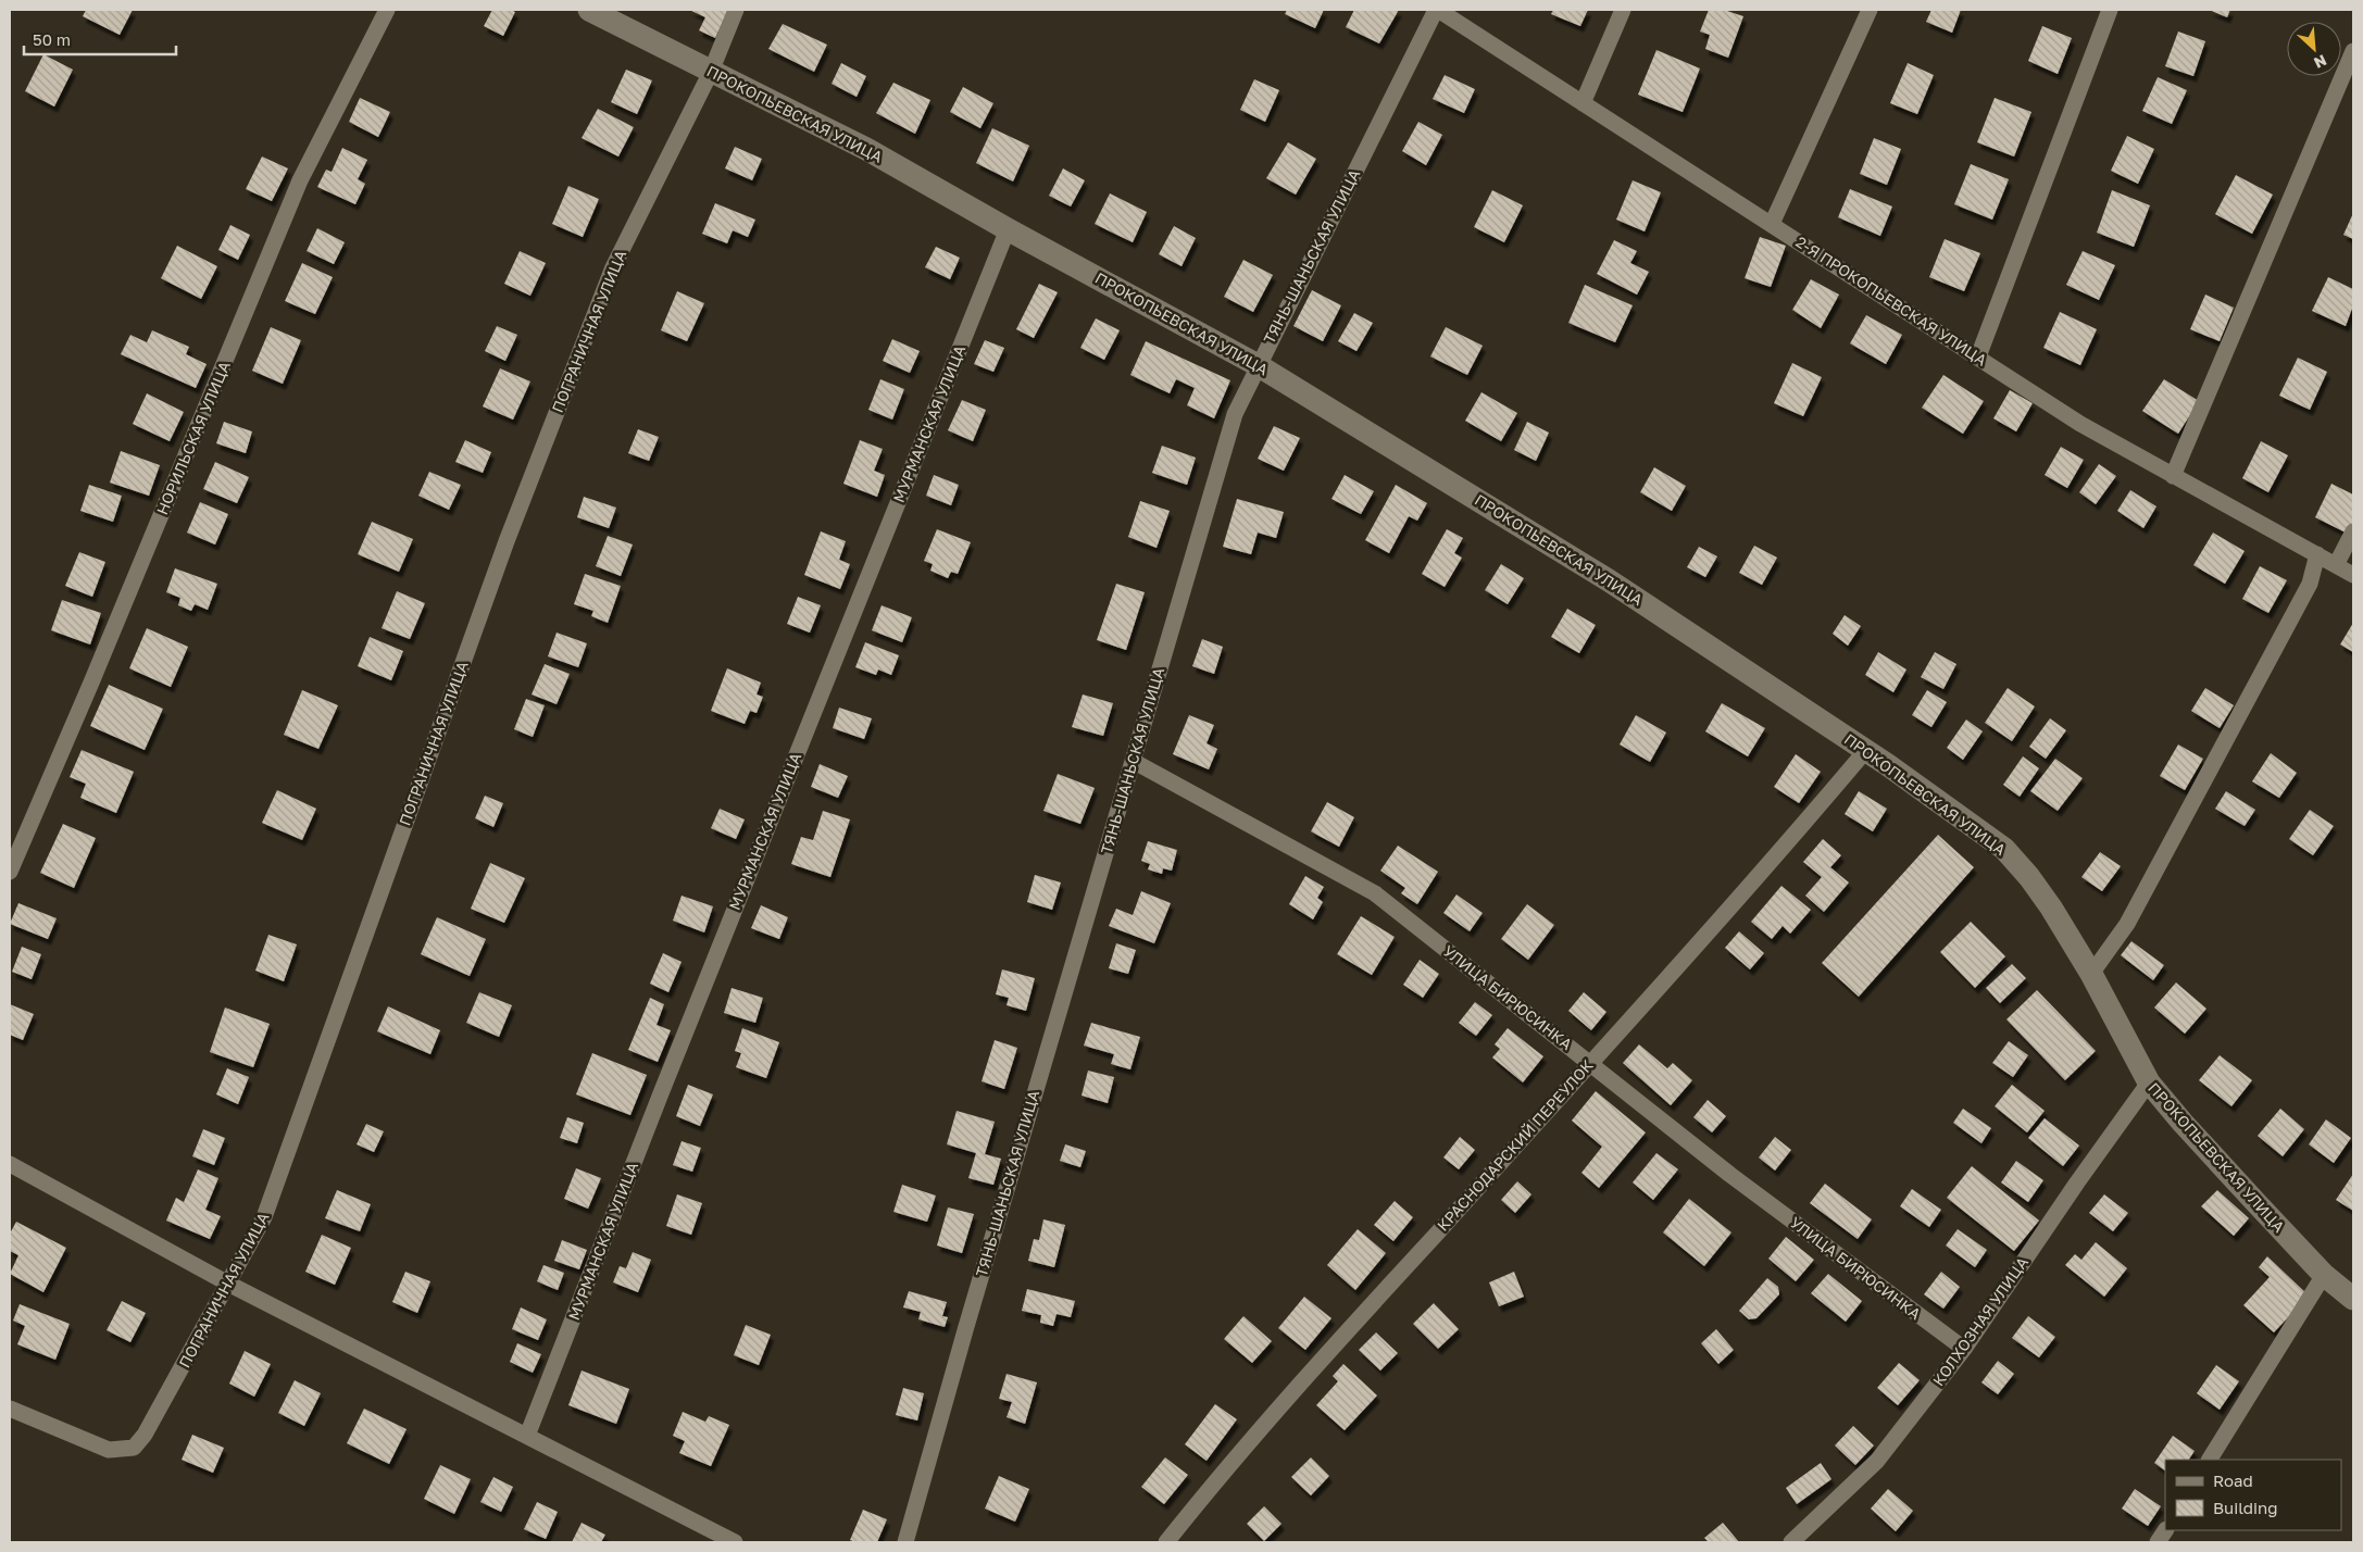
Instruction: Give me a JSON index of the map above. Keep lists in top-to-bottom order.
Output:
{
  "streets": {
    "main road": ["ПРОКОПЬЕВСКАЯ УЛИЦА"],
    "street": [
      "ТЯНЬ-ШАНЬСКАЯ УЛИЦА",
      "2-Я ПРОКОПЬЕВСКАЯ УЛИЦА",
      "ПОГРАНИЧНАЯ УЛИЦА",
      "МУРМАНСКАЯ УЛИЦА",
      "НОРИЛЬСКАЯ УЛИЦА",
      "УЛИЦА БИРЮСИНКА",
      "КРАСНОДАРСКИЙ ПЕРЕУЛОК",
      "КОЛХОЗНАЯ УЛИЦА"
    ]
  },
  "crossings": [
    ["ПРОКОПЬЕВСКАЯ УЛИЦА", "ТЯНЬ-ШАНЬСКАЯ УЛИЦА"],
    ["ПРОКОПЬЕВСКАЯ УЛИЦА", "ПОГРАНИЧНАЯ УЛИЦА"],
    ["ПРОКОПЬЕВСКАЯ УЛИЦА", "МУРМАНСКАЯ УЛИЦА"],
    ["ПРОКОПЬЕВСКАЯ УЛИЦА", "КРАСНОДАРСКИЙ ПЕРЕУЛОК"],
    ["ПРОКОПЬЕВСКАЯ УЛИЦА", "КОЛХОЗНАЯ УЛИЦА"],
    ["ТЯНЬ-ШАНЬСКАЯ УЛИЦА", "2-Я ПРОКОПЬЕВСКАЯ УЛИЦА"],
    ["ТЯНЬ-ШАНЬСКАЯ УЛИЦА", "УЛИЦА БИРЮСИНКА"],
    ["УЛИЦА БИРЮСИНКА", "КРАСНОДАРСКИЙ ПЕРЕУЛОК"],
    ["УЛИЦА БИРЮСИНКА", "КОЛХОЗНАЯ УЛИЦА"]
  ],
  "legend": ["Road", "Building"],
  "scale_bar": "50 m",
  "north": "bottom right"
}
